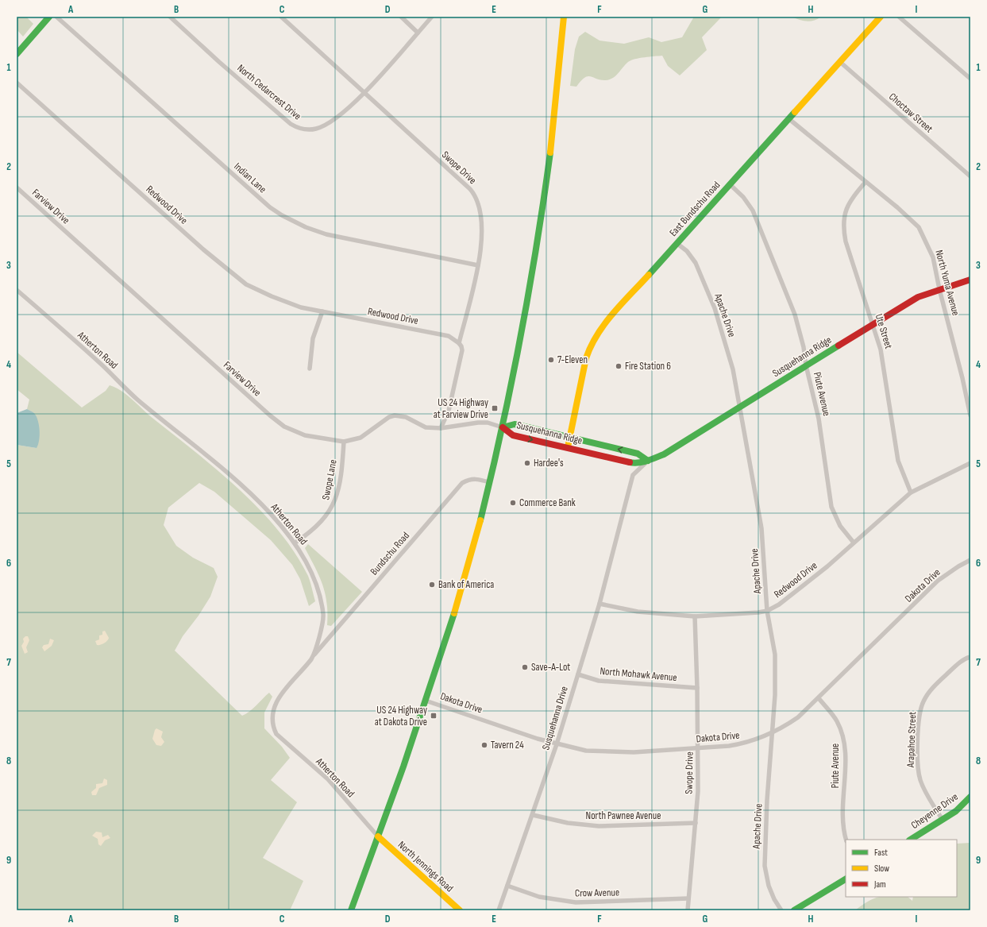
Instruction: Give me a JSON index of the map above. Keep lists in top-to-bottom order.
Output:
{
  "streets": {
    "main road": [
      "East Bundschu Road",
      "Susquehanna Ridge",
      "Cheyenne Drive",
      "North Jennings Road"
    ],
    "street": [
      "North Cedarcrest Drive",
      "Choctaw Street",
      "Swope Drive",
      "Indian Lane",
      "Redwood Drive",
      "Farview Drive",
      "North Yuma Avenue",
      "Apache Drive",
      "Ute Street",
      "Atherton Road",
      "Piute Avenue",
      "Swope Lane",
      "Bundschu Road",
      "Dakota Drive",
      "North Mohawk Avenue",
      "Susquehanna Drive",
      "Arapahoe Street",
      "North Pawnee Avenue",
      "Crow Avenue"
    ]
  },
  "crossings": [
    ["North Cedarcrest Drive", "Swope Drive"],
    ["Choctaw Street", "East Bundschu Road"],
    ["Swope Drive", "Indian Lane"],
    ["Swope Drive", "Redwood Drive"],
    ["Swope Drive", "Farview Drive"],
    ["Swope Drive", "Dakota Drive"],
    ["Swope Drive", "North Mohawk Avenue"],
    ["Swope Drive", "North Pawnee Avenue"],
    ["Swope Drive", "Crow Avenue"],
    ["Redwood Drive", "Apache Drive"],
    ["Redwood Drive", "Ute Street"],
    ["Redwood Drive", "Piute Avenue"],
    ["Redwood Drive", "Susquehanna Drive"],
    ["Farview Drive", "Susquehanna Ridge"],
    ["Farview Drive", "Swope Lane"],
    ["East Bundschu Road", "North Yuma Avenue"],
    ["East Bundschu Road", "Apache Drive"],
    ["East Bundschu Road", "Susquehanna Ridge"],
    ["East Bundschu Road", "Piute Avenue"],
    ["North Yuma Avenue", "Ute Street"],
    ["North Yuma Avenue", "Susquehanna Ridge"],
    ["Apache Drive", "Susquehanna Ridge"],
    ["Apache Drive", "Dakota Drive"],
    ["Ute Street", "Susquehanna Ridge"],
    ["Atherton Road", "Swope Lane"],
    ["Atherton Road", "Bundschu Road"],
    ["Atherton Road", "North Jennings Road"],
    ["Susquehanna Ridge", "Piute Avenue"],
    ["Susquehanna Ridge", "Susquehanna Drive"],
    ["Piute Avenue", "Dakota Drive"],
    ["Dakota Drive", "Susquehanna Drive"],
    ["North Mohawk Avenue", "Susquehanna Drive"],
    ["Susquehanna Drive", "North Pawnee Avenue"],
    ["Susquehanna Drive", "Crow Avenue"],
    ["Arapahoe Street", "Cheyenne Drive"]
  ],
  "places": {
    "other": [
      "7-Eleven",
      "Fire Station 6",
      "Hardee's",
      "Commerce Bank",
      "Bank of America",
      "Save-A-Lot",
      "Tavern 24"
    ],
    "transit": ["US 24 Highway at Farview Drive", "US 24 Highway at Dakota Drive"]
  },
  "legend": ["Fast", "Slow", "Jam"],
  "grid": {
    "columns": [
      "A",
      "B",
      "C",
      "D",
      "E",
      "F",
      "G",
      "H",
      "I"
    ],
    "rows": [
      "1",
      "2",
      "3",
      "4",
      "5",
      "6",
      "7",
      "8",
      "9"
    ]
  }
}
